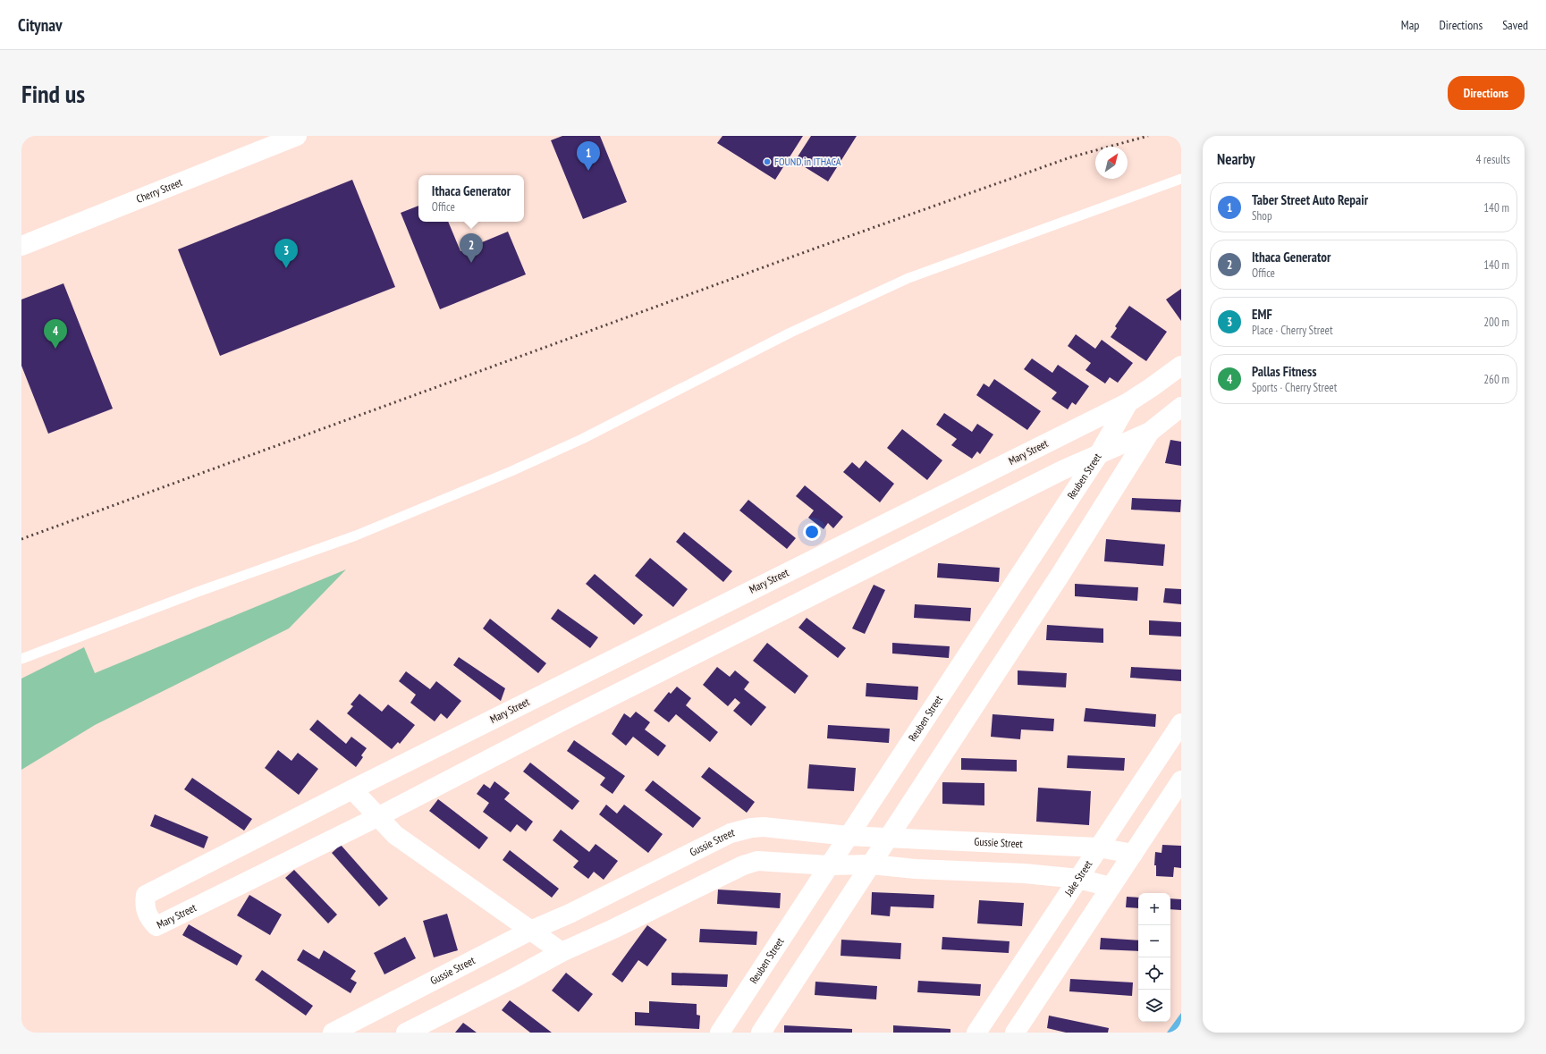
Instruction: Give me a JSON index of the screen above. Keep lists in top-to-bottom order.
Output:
{
  "streets": {
    "street": [
      "Cherry Street",
      "Mary Street",
      "Reuben Street",
      "Gussie Street",
      "Jake Street"
    ]
  },
  "crossings": [
    ["Mary Street", "Reuben Street"],
    ["Reuben Street", "Gussie Street"],
    ["Gussie Street", "Jake Street"]
  ],
  "places": ["FOUND in ITHACA"],
  "north": "top right",
  "page": {
    "header": "Citynav",
    "nav": ["Map", "Directions", "Saved"],
    "buttons": "Directions",
    "title": "Find us",
    "heading": ["Nearby", "4 results"],
    "pins": [
      "1",
      "2",
      "3",
      "4"
    ],
    "popup": ["Ithaca Generator", "Office"],
    "list": [
      {
        "mark": "1",
        "name": "Taber Street Auto Repair",
        "note": "Shop",
        "value": "140 m"
      },
      {
        "mark": "2",
        "name": "Ithaca Generator",
        "note": "Office",
        "value": "140 m"
      },
      {
        "mark": "3",
        "name": "EMF",
        "note": "Place · Cherry Street",
        "value": "200 m"
      },
      {
        "mark": "4",
        "name": "Pallas Fitness",
        "note": "Sports · Cherry Street",
        "value": "260 m"
      }
    ],
    "map_buttons": ["+", "−"]
  }
}
